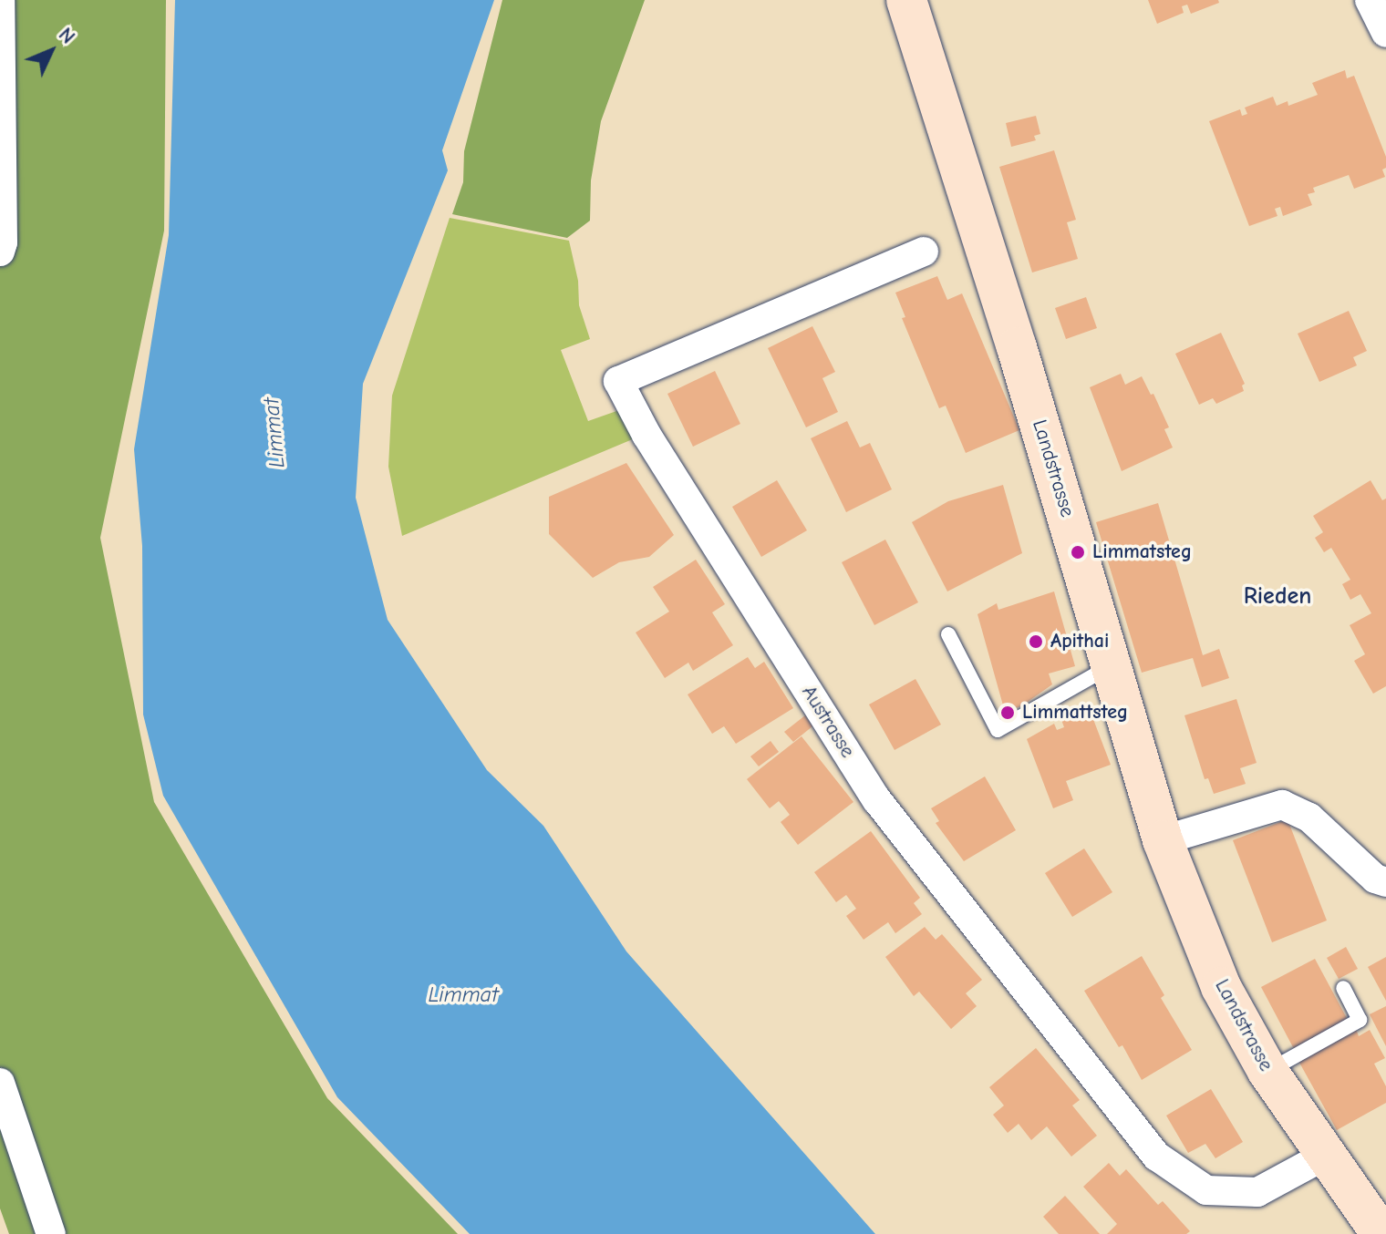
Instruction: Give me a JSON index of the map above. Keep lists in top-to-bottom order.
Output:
{
  "streets": {
    "main road": ["Landstrasse"],
    "street": ["Austrasse"]
  },
  "crossings": [
    ["Landstrasse", "Austrasse"]
  ],
  "districts": ["Rieden"],
  "water": ["Limmat"],
  "places": ["Limmatsteg", "Apithai", "Limmattsteg"],
  "north": "top right"
}
